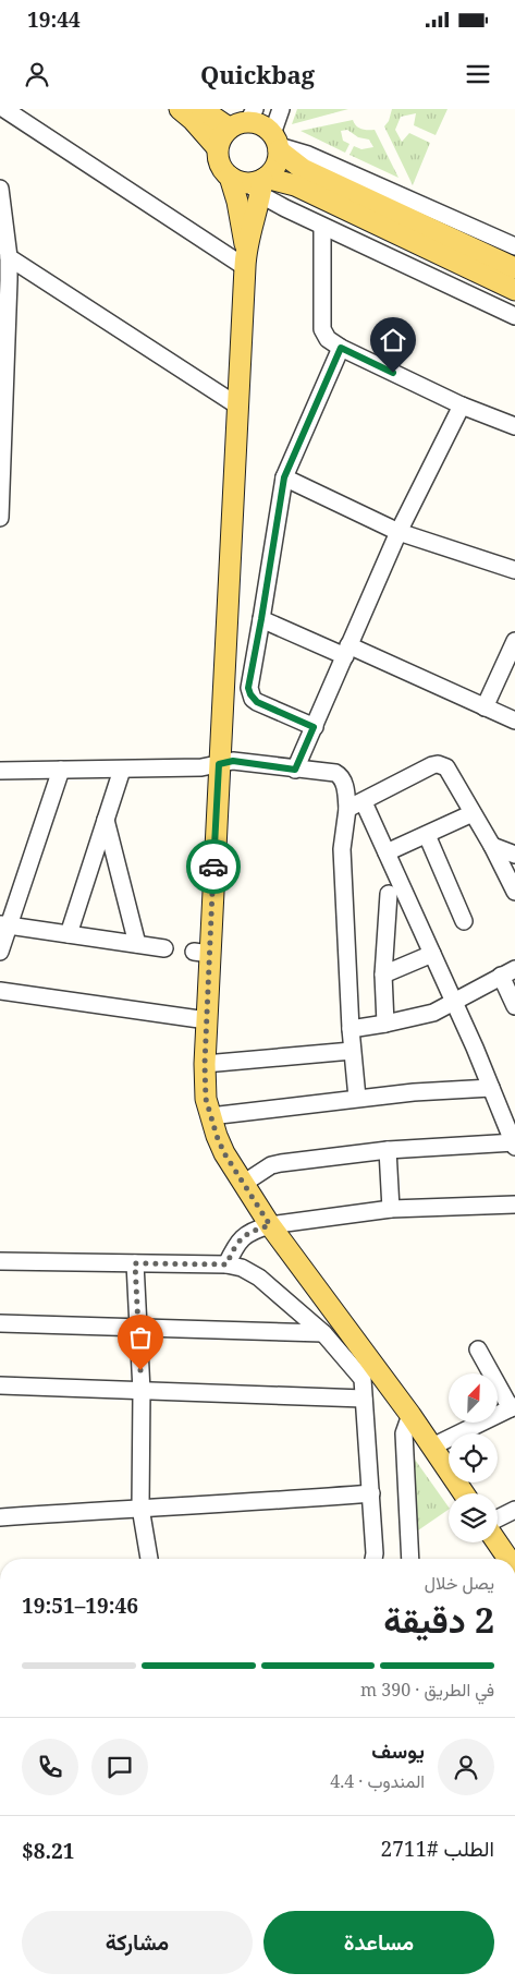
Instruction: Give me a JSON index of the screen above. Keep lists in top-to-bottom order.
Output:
{
  "north": "top right",
  "page": {
    "status": "19:44",
    "header": "Quickbag",
    "heading": ["2 دقيقة", "يصل خلال", "19:46–19:51"],
    "panel": [
      "يوسف",
      "المندوب · 4.4",
      "الطلب #2711",
      "$8.21"
    ],
    "bar": "في الطريق · 390 m",
    "buttons": ["مساعدة", "مشاركة"]
  }
}
